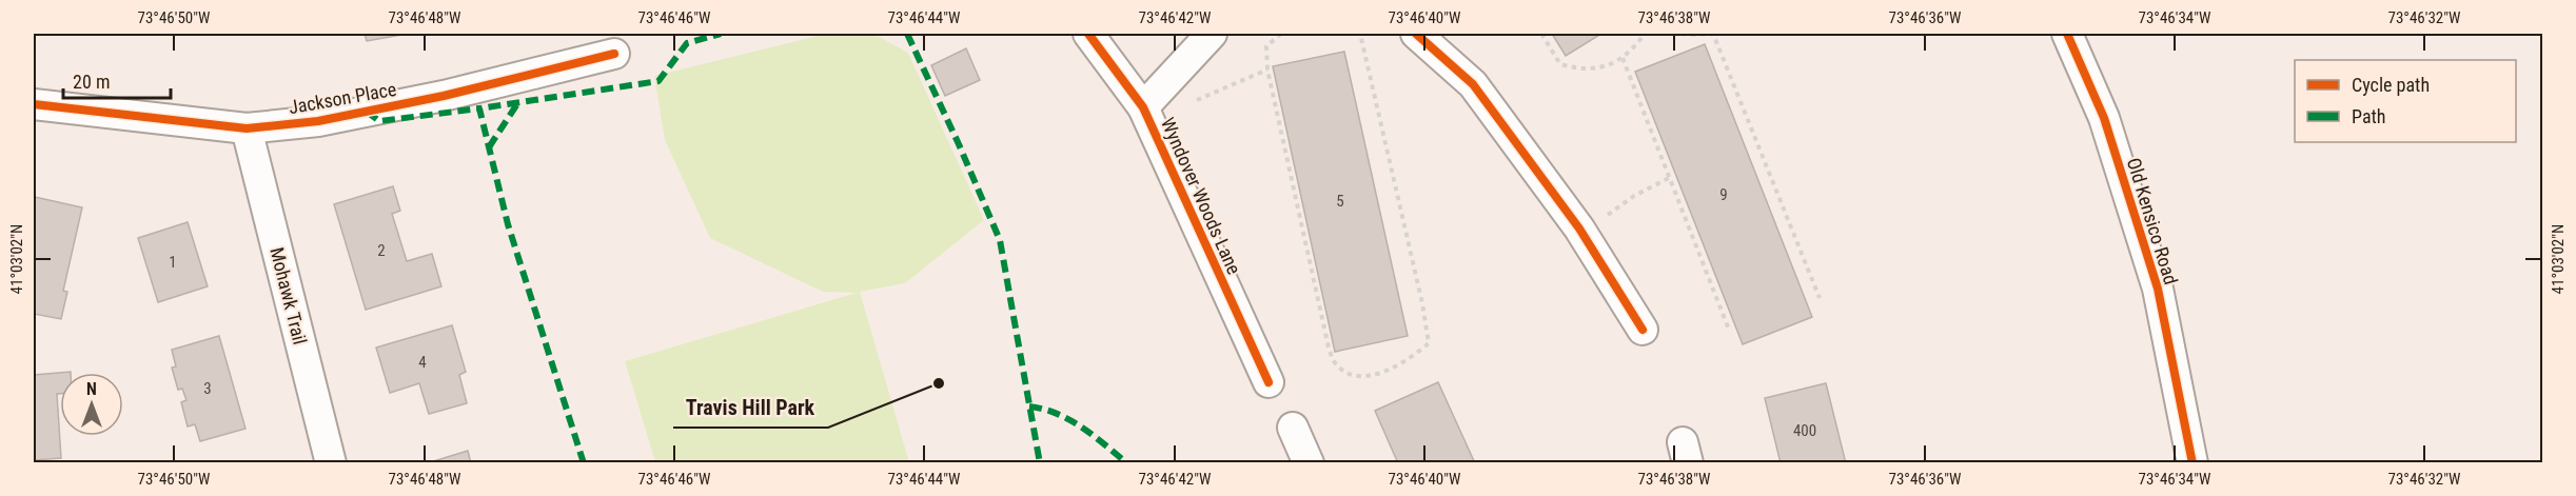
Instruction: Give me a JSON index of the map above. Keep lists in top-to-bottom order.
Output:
{
  "streets": {
    "street": [
      "Jackson Place",
      "Wyndover Woods Lane",
      "Old Kensico Road",
      "Mohawk Trail"
    ]
  },
  "crossings": [
    ["Jackson Place", "Mohawk Trail"]
  ],
  "places": ["Travis Hill Park"],
  "house_numbers": [
    "9",
    "5",
    "2",
    "1",
    "4",
    "3",
    "400"
  ],
  "legend": ["Cycle path", "Path"],
  "scale_bar": "20 m",
  "north": "top",
  "coordinates": [
    "73°46'50\"W",
    "73°46'48\"W",
    "73°46'46\"W",
    "73°46'44\"W",
    "73°46'42\"W",
    "73°46'40\"W",
    "73°46'38\"W",
    "73°46'36\"W",
    "73°46'34\"W",
    "73°46'32\"W",
    "41°03'02\"N"
  ]
}
